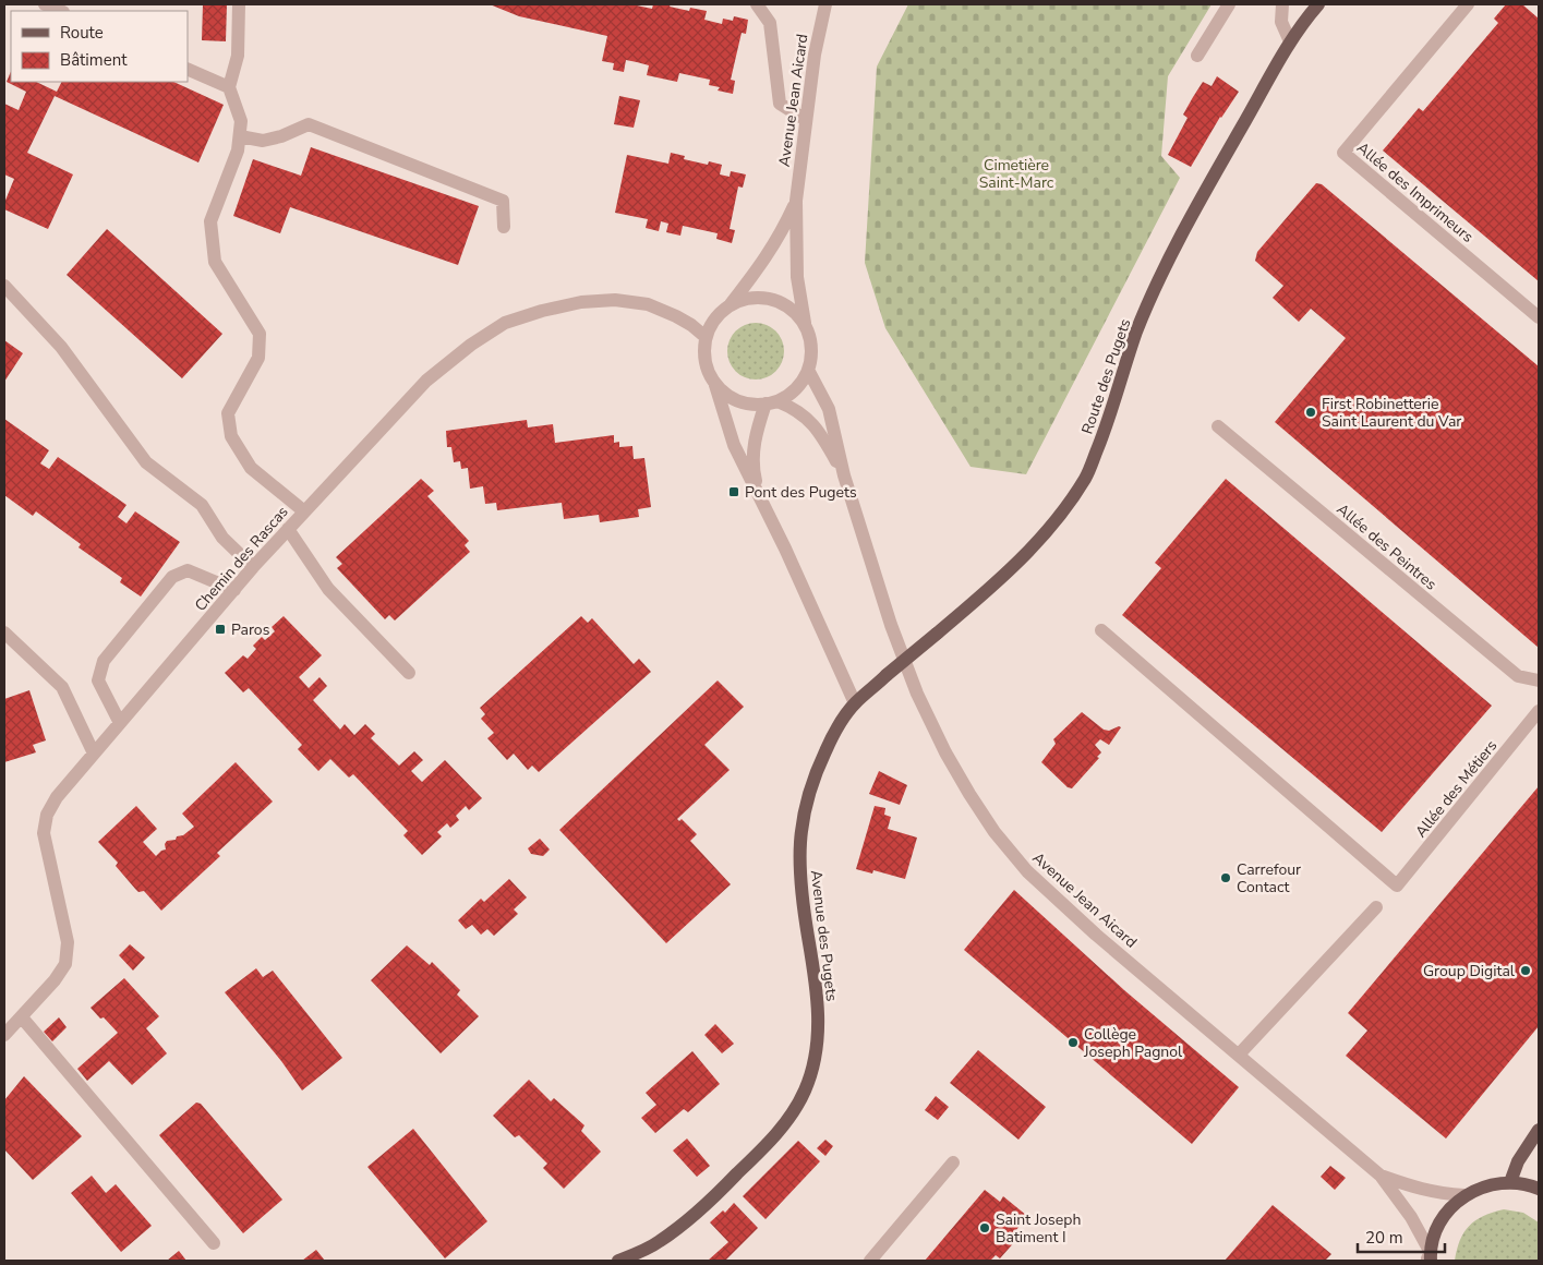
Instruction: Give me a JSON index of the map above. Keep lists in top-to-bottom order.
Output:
{
  "streets": {
    "main road": ["Route des Pugets", "Avenue des Pugets"],
    "street": [
      "Avenue Jean Aicard",
      "Allée des Imprimeurs",
      "Allée des Peintres",
      "Chemin des Rascas",
      "Allée des Métiers"
    ]
  },
  "crossings": [
    ["Avenue Jean Aicard", "Chemin des Rascas"],
    ["Route des Pugets", "Avenue des Pugets"]
  ],
  "parks": ["Cimetière Saint-Marc"],
  "places": {
    "other": [
      "First Robinetterie Saint Laurent du Var",
      "Carrefour Contact",
      "Group Digital",
      "Collège Joseph Pagnol",
      "Saint Joseph Batiment I"
    ],
    "transit": ["Pont des Pugets", "Paros"]
  },
  "legend": ["Route", "Bâtiment"],
  "scale_bar": "20 m"
}
